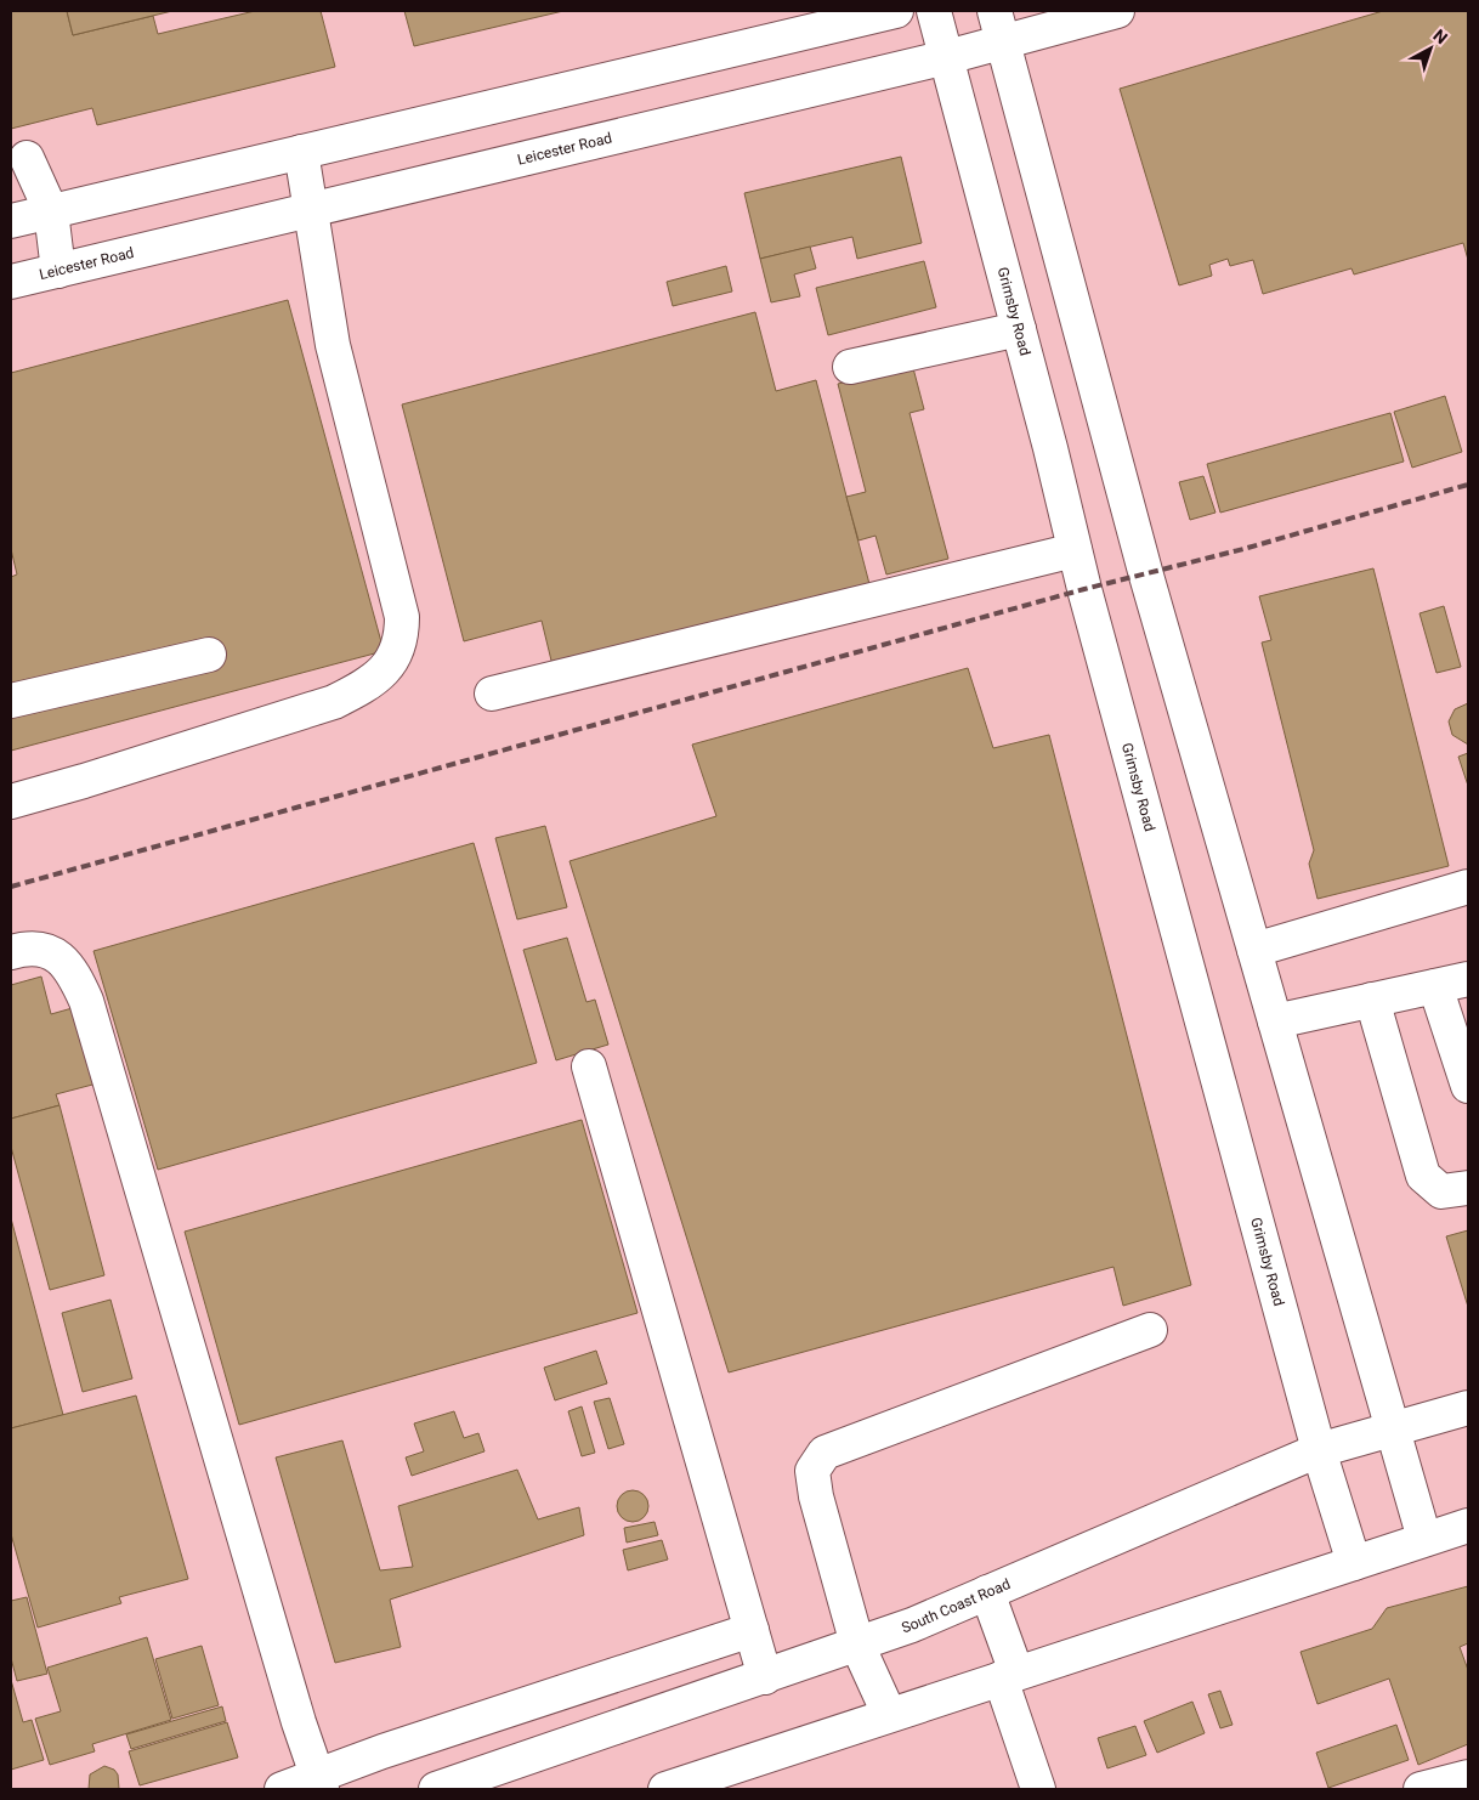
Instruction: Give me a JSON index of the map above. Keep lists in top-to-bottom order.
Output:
{
  "streets": {
    "main road": ["Leicester Road", "Grimsby Road", "South Coast Road"]
  },
  "crossings": [
    ["Leicester Road", "Grimsby Road"],
    ["Grimsby Road", "South Coast Road"]
  ],
  "north": "top right"
}
